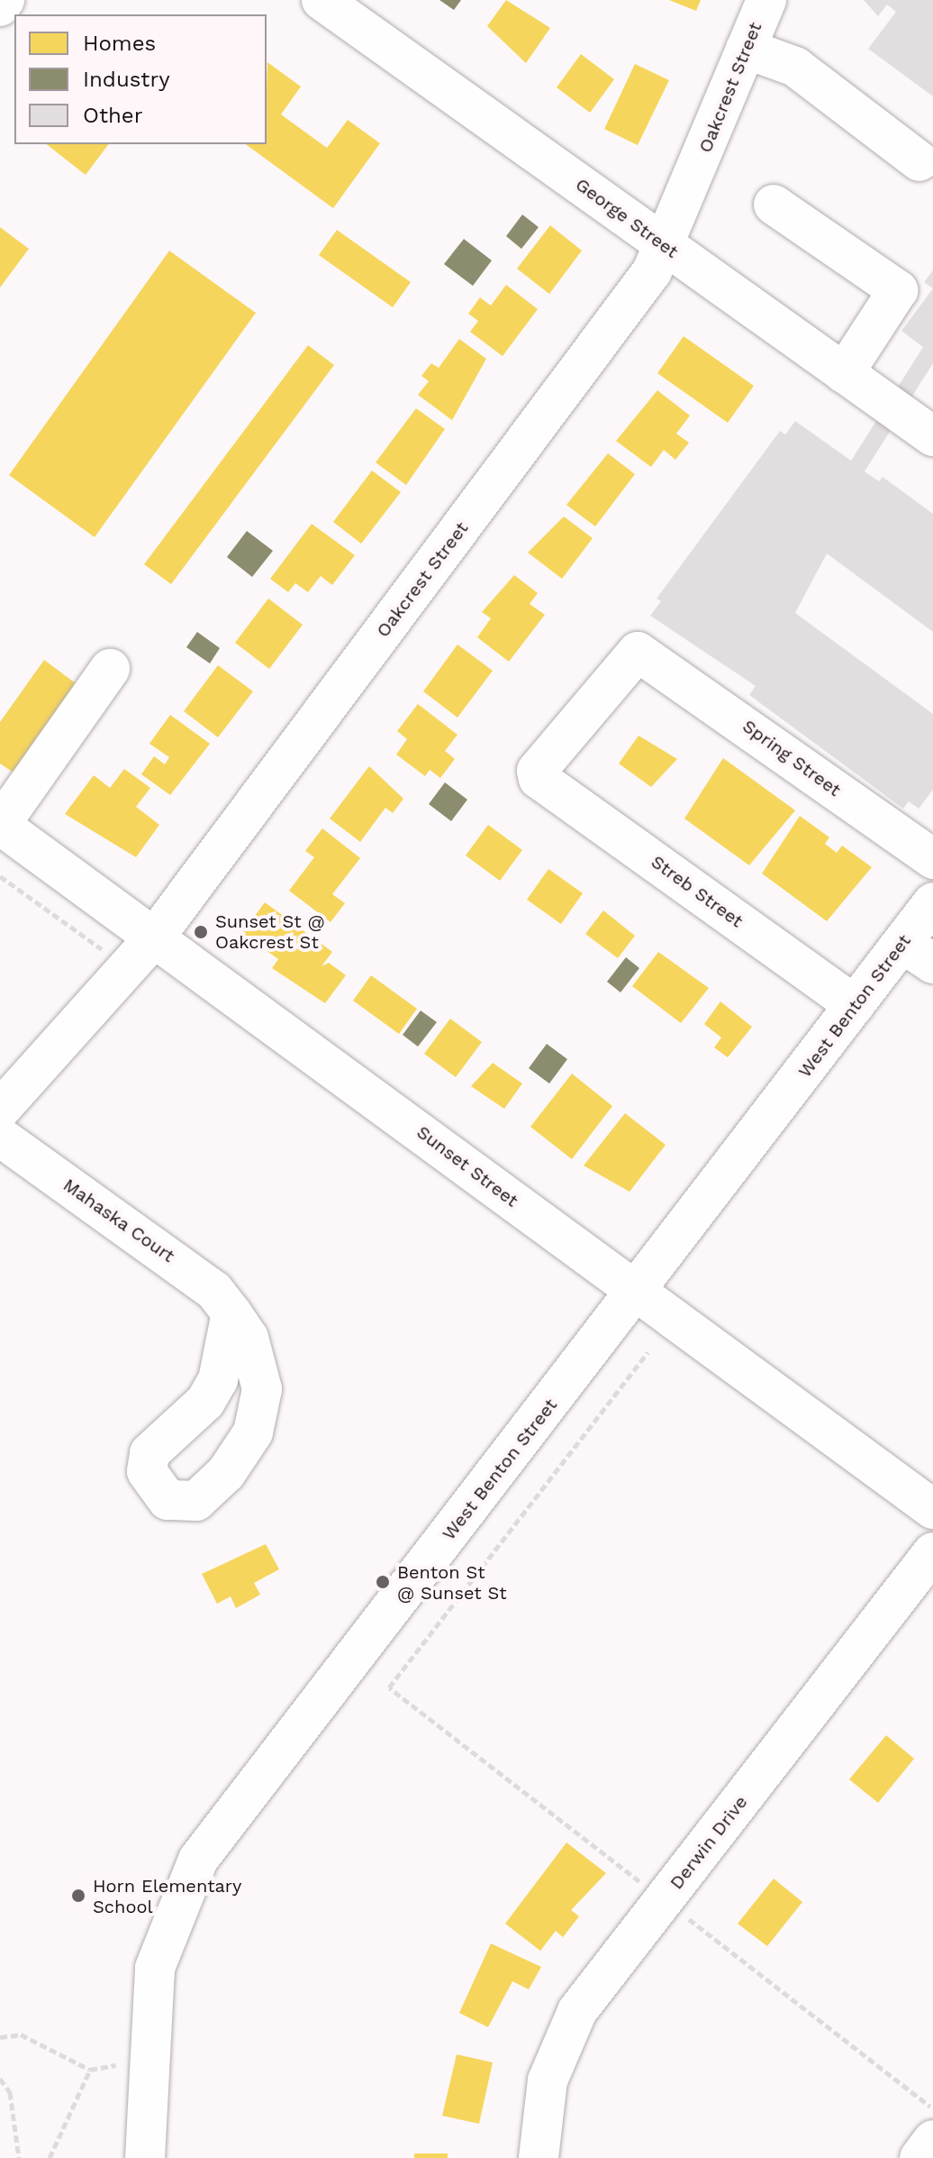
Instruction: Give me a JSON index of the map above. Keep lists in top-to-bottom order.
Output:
{
  "streets": {
    "street": [
      "Oakcrest Street",
      "George Street",
      "Spring Street",
      "Streb Street",
      "West Benton Street",
      "Sunset Street",
      "Mahaska Court",
      "Derwin Drive"
    ]
  },
  "crossings": [
    ["Oakcrest Street", "George Street"],
    ["Oakcrest Street", "Sunset Street"],
    ["Spring Street", "Streb Street"],
    ["Streb Street", "West Benton Street"],
    ["West Benton Street", "Sunset Street"]
  ],
  "places": ["Sunset St @ Oakcrest St", "Benton St @ Sunset St", "Horn Elementary School"],
  "legend": ["Homes", "Industry", "Other"]
}
